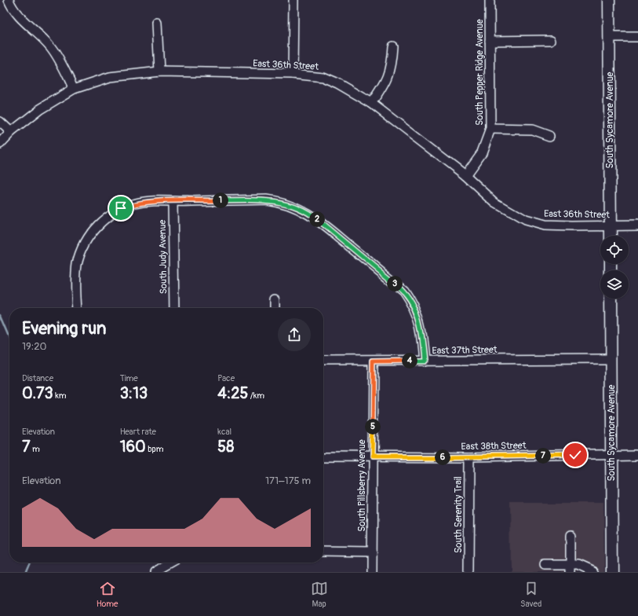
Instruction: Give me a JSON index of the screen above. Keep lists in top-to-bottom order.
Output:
{
  "streets": {
    "main road": ["South Sycamore Avenue"],
    "street": [
      "East 36th Street",
      "South Pepper Ridge Avenue",
      "South Judy Avenue",
      "East 37th Street",
      "East 38th Street",
      "South Pillsberry Avenue",
      "South Serenity Trail"
    ]
  },
  "crossings": [
    ["East 36th Street", "South Pepper Ridge Avenue"],
    ["East 36th Street", "South Sycamore Avenue"],
    ["South Sycamore Avenue", "East 37th Street"],
    ["South Sycamore Avenue", "East 38th Street"],
    ["East 37th Street", "South Pillsberry Avenue"],
    ["East 38th Street", "South Pillsberry Avenue"],
    ["East 38th Street", "South Serenity Trail"]
  ],
  "page": {
    "pins": [
      "1",
      "2",
      "3",
      "4",
      "5",
      "7",
      "6"
    ],
    "heading": ["Evening run", "19:20"],
    "stats": [
      ["Distance", "0.73 km"],
      ["Time", "3:13"],
      ["Pace", "4:25 /km"],
      ["Elevation", "7 m"],
      ["Heart rate", "160 bpm"],
      ["kcal", "58"]
    ],
    "chart": ["Elevation", "171–175 m"],
    "tabs": ["Home", "Map", "Saved"]
  }
}
